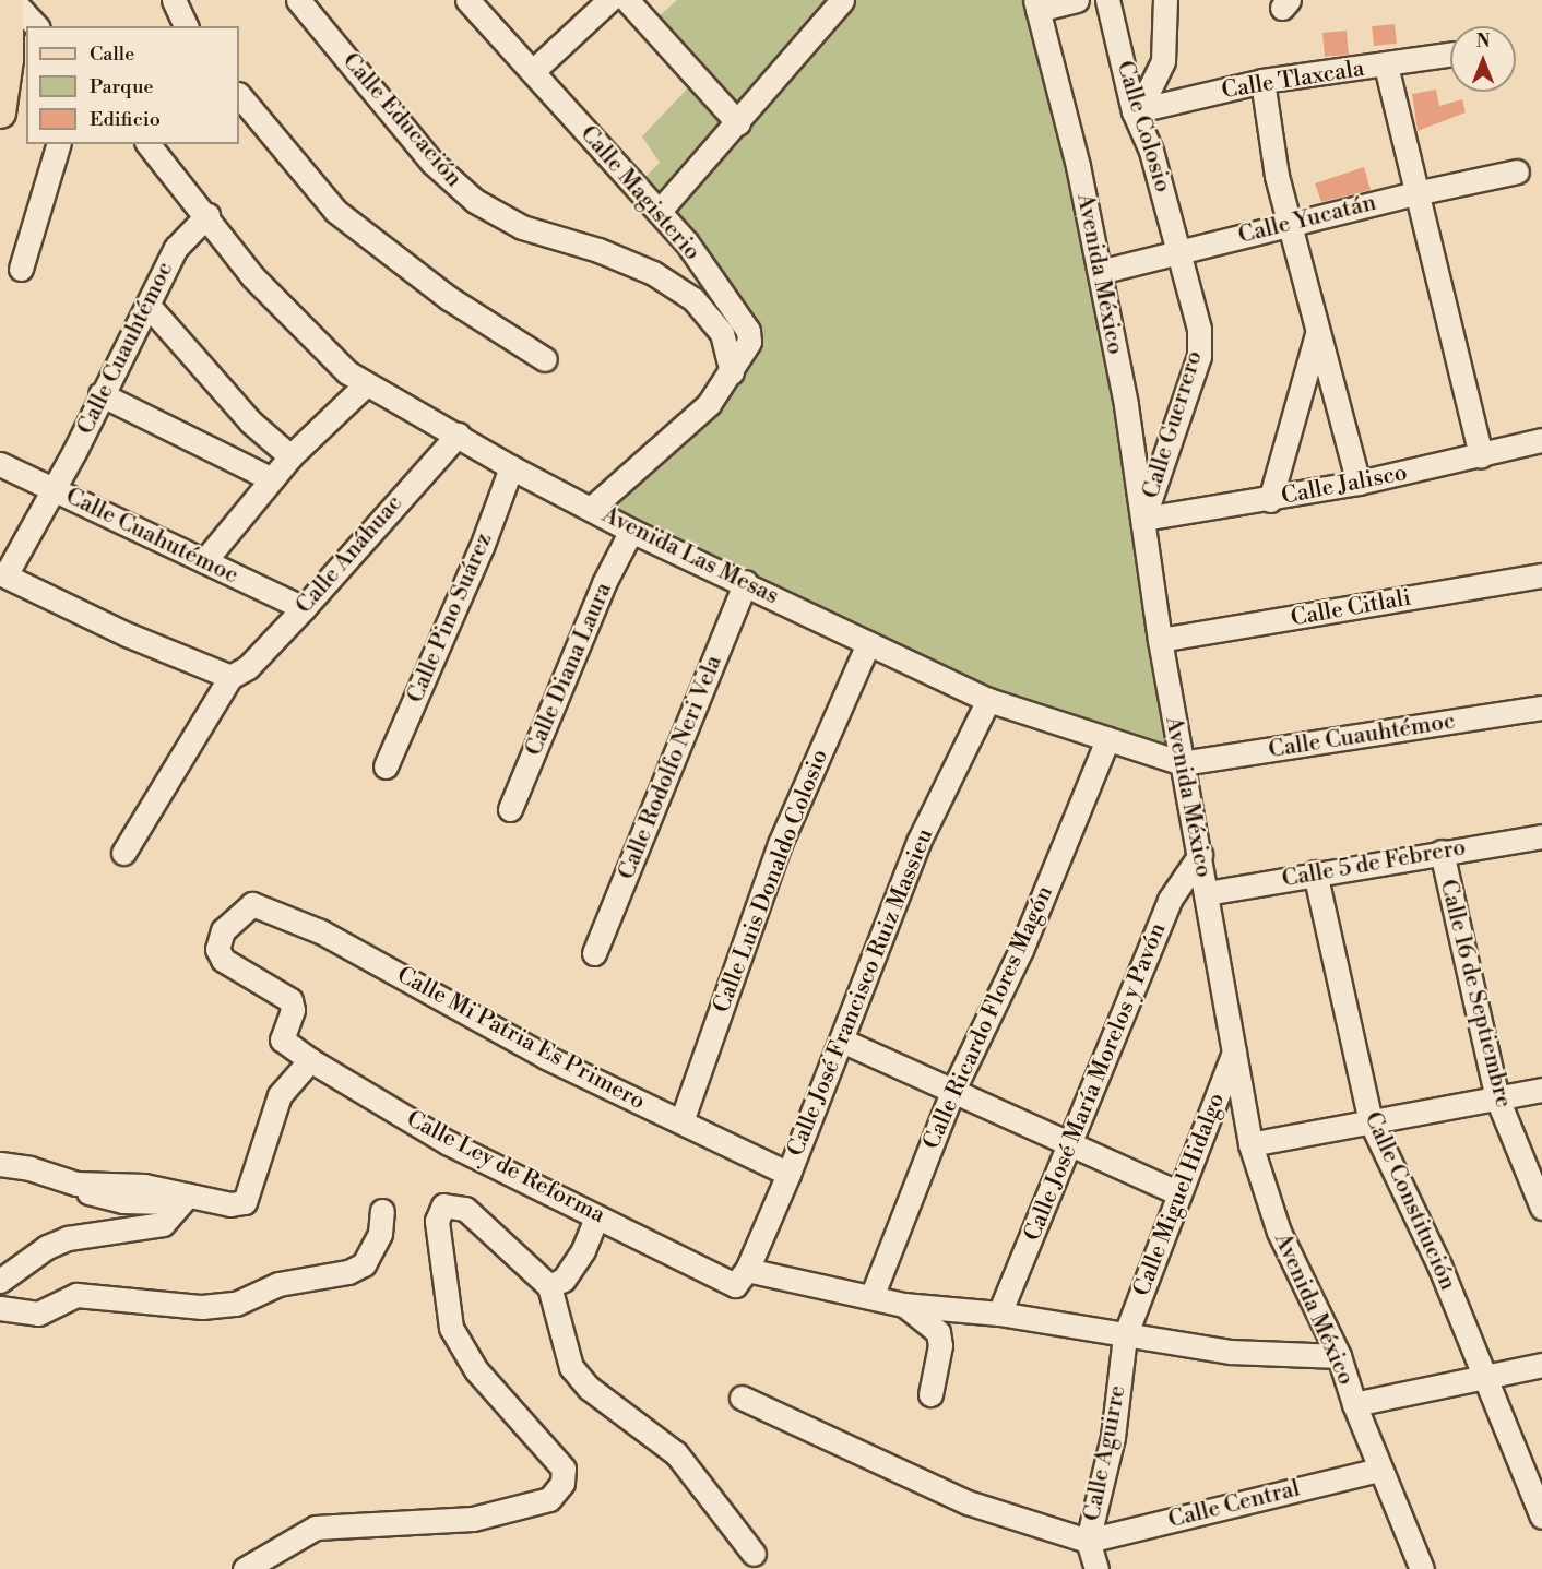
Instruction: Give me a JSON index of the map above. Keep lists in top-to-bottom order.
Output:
{
  "streets": {
    "street": [
      "Calle Tlaxcala",
      "Calle Educación",
      "Calle Colosio",
      "Calle Magisterio",
      "Calle Yucatán",
      "Avenida México",
      "Calle Cuauhtémoc",
      "Calle Guerrero",
      "Calle Jalisco",
      "Calle Cuahutémoc",
      "Calle Anáhuac",
      "Avenida Las Mesas",
      "Calle Citlali",
      "Calle Pino Suárez",
      "Calle Diana Laura",
      "Calle Rodolfo Neri Vela",
      "Calle 5 de Febrero",
      "Calle Luis Donaldo Colosio",
      "Calle José Francisco Ruiz Massieu",
      "Calle 16 de Septiembre",
      "Calle Ricardo Flores Magón",
      "Calle Mi Patria Es Primero",
      "Calle José María Morelos y Pavón",
      "Calle Ley de Reforma",
      "Calle Miguel Hidalgo",
      "Calle Constitución",
      "Calle Aguirre",
      "Calle Central"
    ]
  },
  "crossings": [
    ["Calle Tlaxcala", "Calle Colosio"],
    ["Calle Educación", "Calle Magisterio"],
    ["Calle Colosio", "Calle Yucatán"],
    ["Calle Colosio", "Calle Guerrero"],
    ["Calle Magisterio", "Avenida Las Mesas"],
    ["Calle Yucatán", "Avenida México"],
    ["Calle Yucatán", "Calle Guerrero"],
    ["Avenida México", "Calle Cuauhtémoc"],
    ["Avenida México", "Calle Guerrero"],
    ["Avenida México", "Calle Jalisco"],
    ["Avenida México", "Calle Citlali"],
    ["Avenida México", "Calle 5 de Febrero"],
    ["Avenida México", "Calle José María Morelos y Pavón"],
    ["Avenida México", "Calle Ley de Reforma"],
    ["Avenida México", "Calle Miguel Hidalgo"],
    ["Avenida México", "Calle Central"],
    ["Calle Cuauhtémoc", "Calle Cuahutémoc"],
    ["Calle Cuauhtémoc", "Avenida Las Mesas"],
    ["Calle Guerrero", "Calle Jalisco"],
    ["Calle Cuahutémoc", "Calle Anáhuac"],
    ["Calle Anáhuac", "Avenida Las Mesas"],
    ["Avenida Las Mesas", "Calle Pino Suárez"],
    ["Avenida Las Mesas", "Calle Diana Laura"],
    ["Avenida Las Mesas", "Calle Rodolfo Neri Vela"],
    ["Avenida Las Mesas", "Calle Luis Donaldo Colosio"],
    ["Avenida Las Mesas", "Calle José Francisco Ruiz Massieu"],
    ["Avenida Las Mesas", "Calle Ricardo Flores Magón"],
    ["Calle 5 de Febrero", "Calle 16 de Septiembre"],
    ["Calle 5 de Febrero", "Calle Constitución"],
    ["Calle Luis Donaldo Colosio", "Calle Mi Patria Es Primero"],
    ["Calle José Francisco Ruiz Massieu", "Calle Mi Patria Es Primero"],
    ["Calle José Francisco Ruiz Massieu", "Calle Ley de Reforma"],
    ["Calle Ricardo Flores Magón", "Calle Ley de Reforma"],
    ["Calle Mi Patria Es Primero", "Calle Ley de Reforma"],
    ["Calle José María Morelos y Pavón", "Calle Ley de Reforma"],
    ["Calle Ley de Reforma", "Calle Miguel Hidalgo"],
    ["Calle Ley de Reforma", "Calle Aguirre"],
    ["Calle Miguel Hidalgo", "Calle Aguirre"],
    ["Calle Aguirre", "Calle Central"]
  ],
  "legend": ["Calle", "Parque", "Edificio"],
  "north": "top"
}
